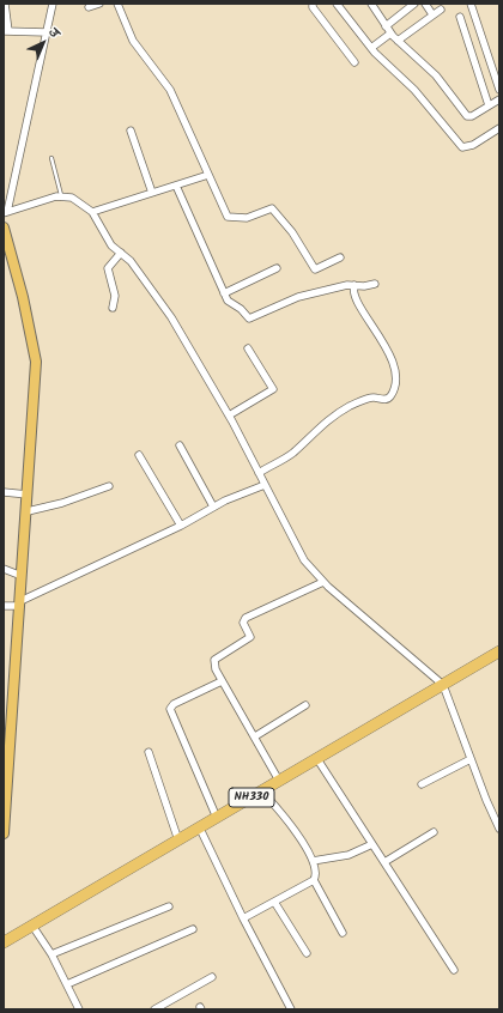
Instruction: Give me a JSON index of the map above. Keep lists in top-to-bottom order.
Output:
{
  "streets": {
    "highway": ["NH330"]
  },
  "north": "top right"
}
